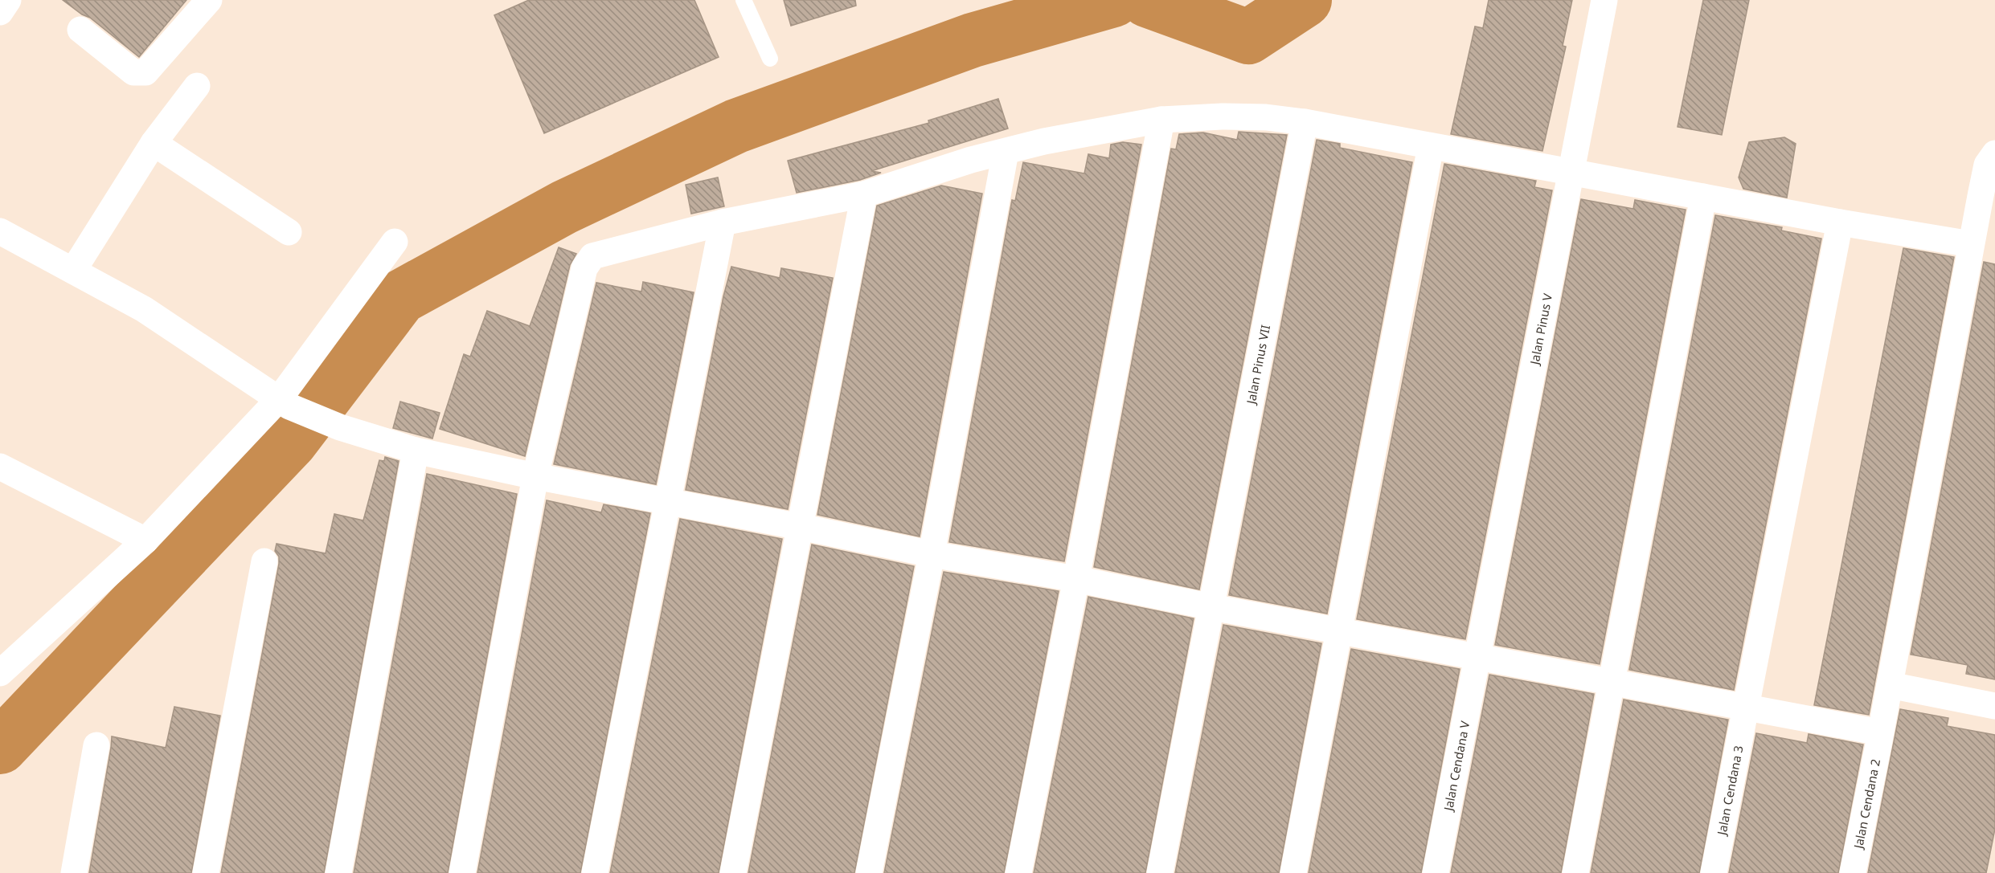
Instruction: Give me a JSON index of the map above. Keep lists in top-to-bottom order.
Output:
{
  "streets": {
    "street": [
      "Jalan Pinus V",
      "Jalan Pinus VII",
      "Jalan Cendana V",
      "Jalan Cendana 3",
      "Jalan Cendana 2"
    ]
  },
  "crossings": [
    ["Jalan Pinus V", "Jalan Cendana V"]
  ]
}
